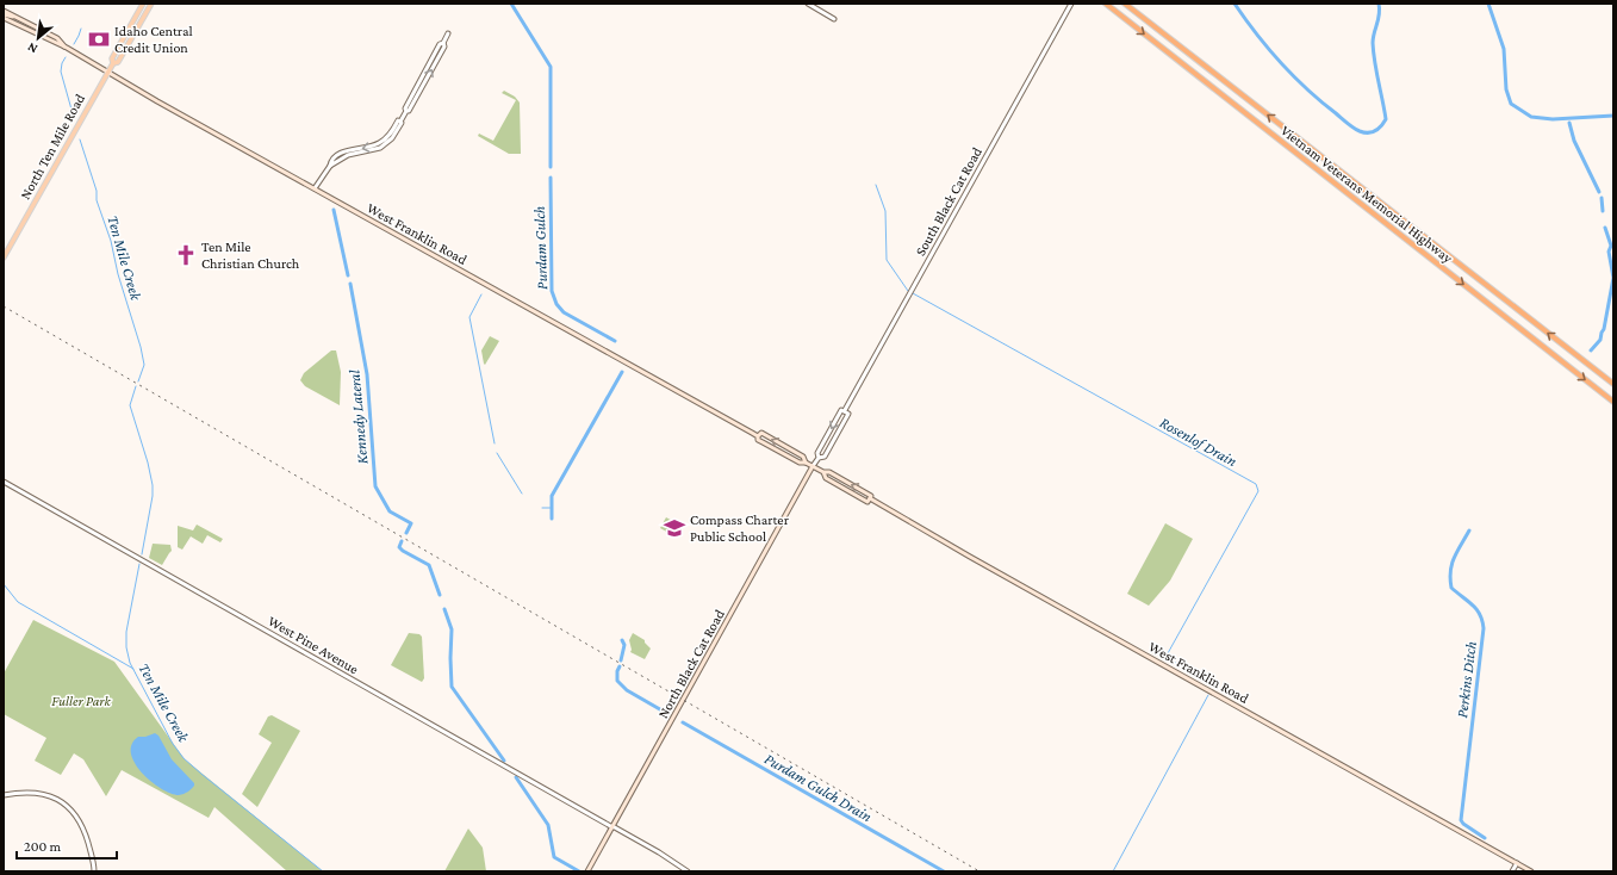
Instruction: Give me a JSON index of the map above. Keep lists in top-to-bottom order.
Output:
{
  "streets": {
    "highway": ["Vietnam Veterans Memorial Highway"],
    "main road": ["North Ten Mile Road", "West Franklin Road", "North Black Cat Road"],
    "street": ["South Black Cat Road", "West Pine Avenue"]
  },
  "crossings": [
    ["North Ten Mile Road", "West Franklin Road"],
    ["South Black Cat Road", "West Franklin Road"],
    ["South Black Cat Road", "North Black Cat Road"],
    ["West Franklin Road", "North Black Cat Road"],
    ["West Pine Avenue", "North Black Cat Road"]
  ],
  "water": [
    "Purdam Gulch",
    "Ten Mile Creek",
    "Kennedy Lateral",
    "Rosenlof Drain",
    "Perkins Ditch",
    "Purdam Gulch Drain"
  ],
  "parks": ["Fuller Park"],
  "places": {
    "bank": ["Idaho Central Credit Union"],
    "church": ["Ten Mile Christian Church"],
    "school or university": ["Compass Charter Public School"]
  },
  "scale_bar": "200 m",
  "north": "bottom left"
}
